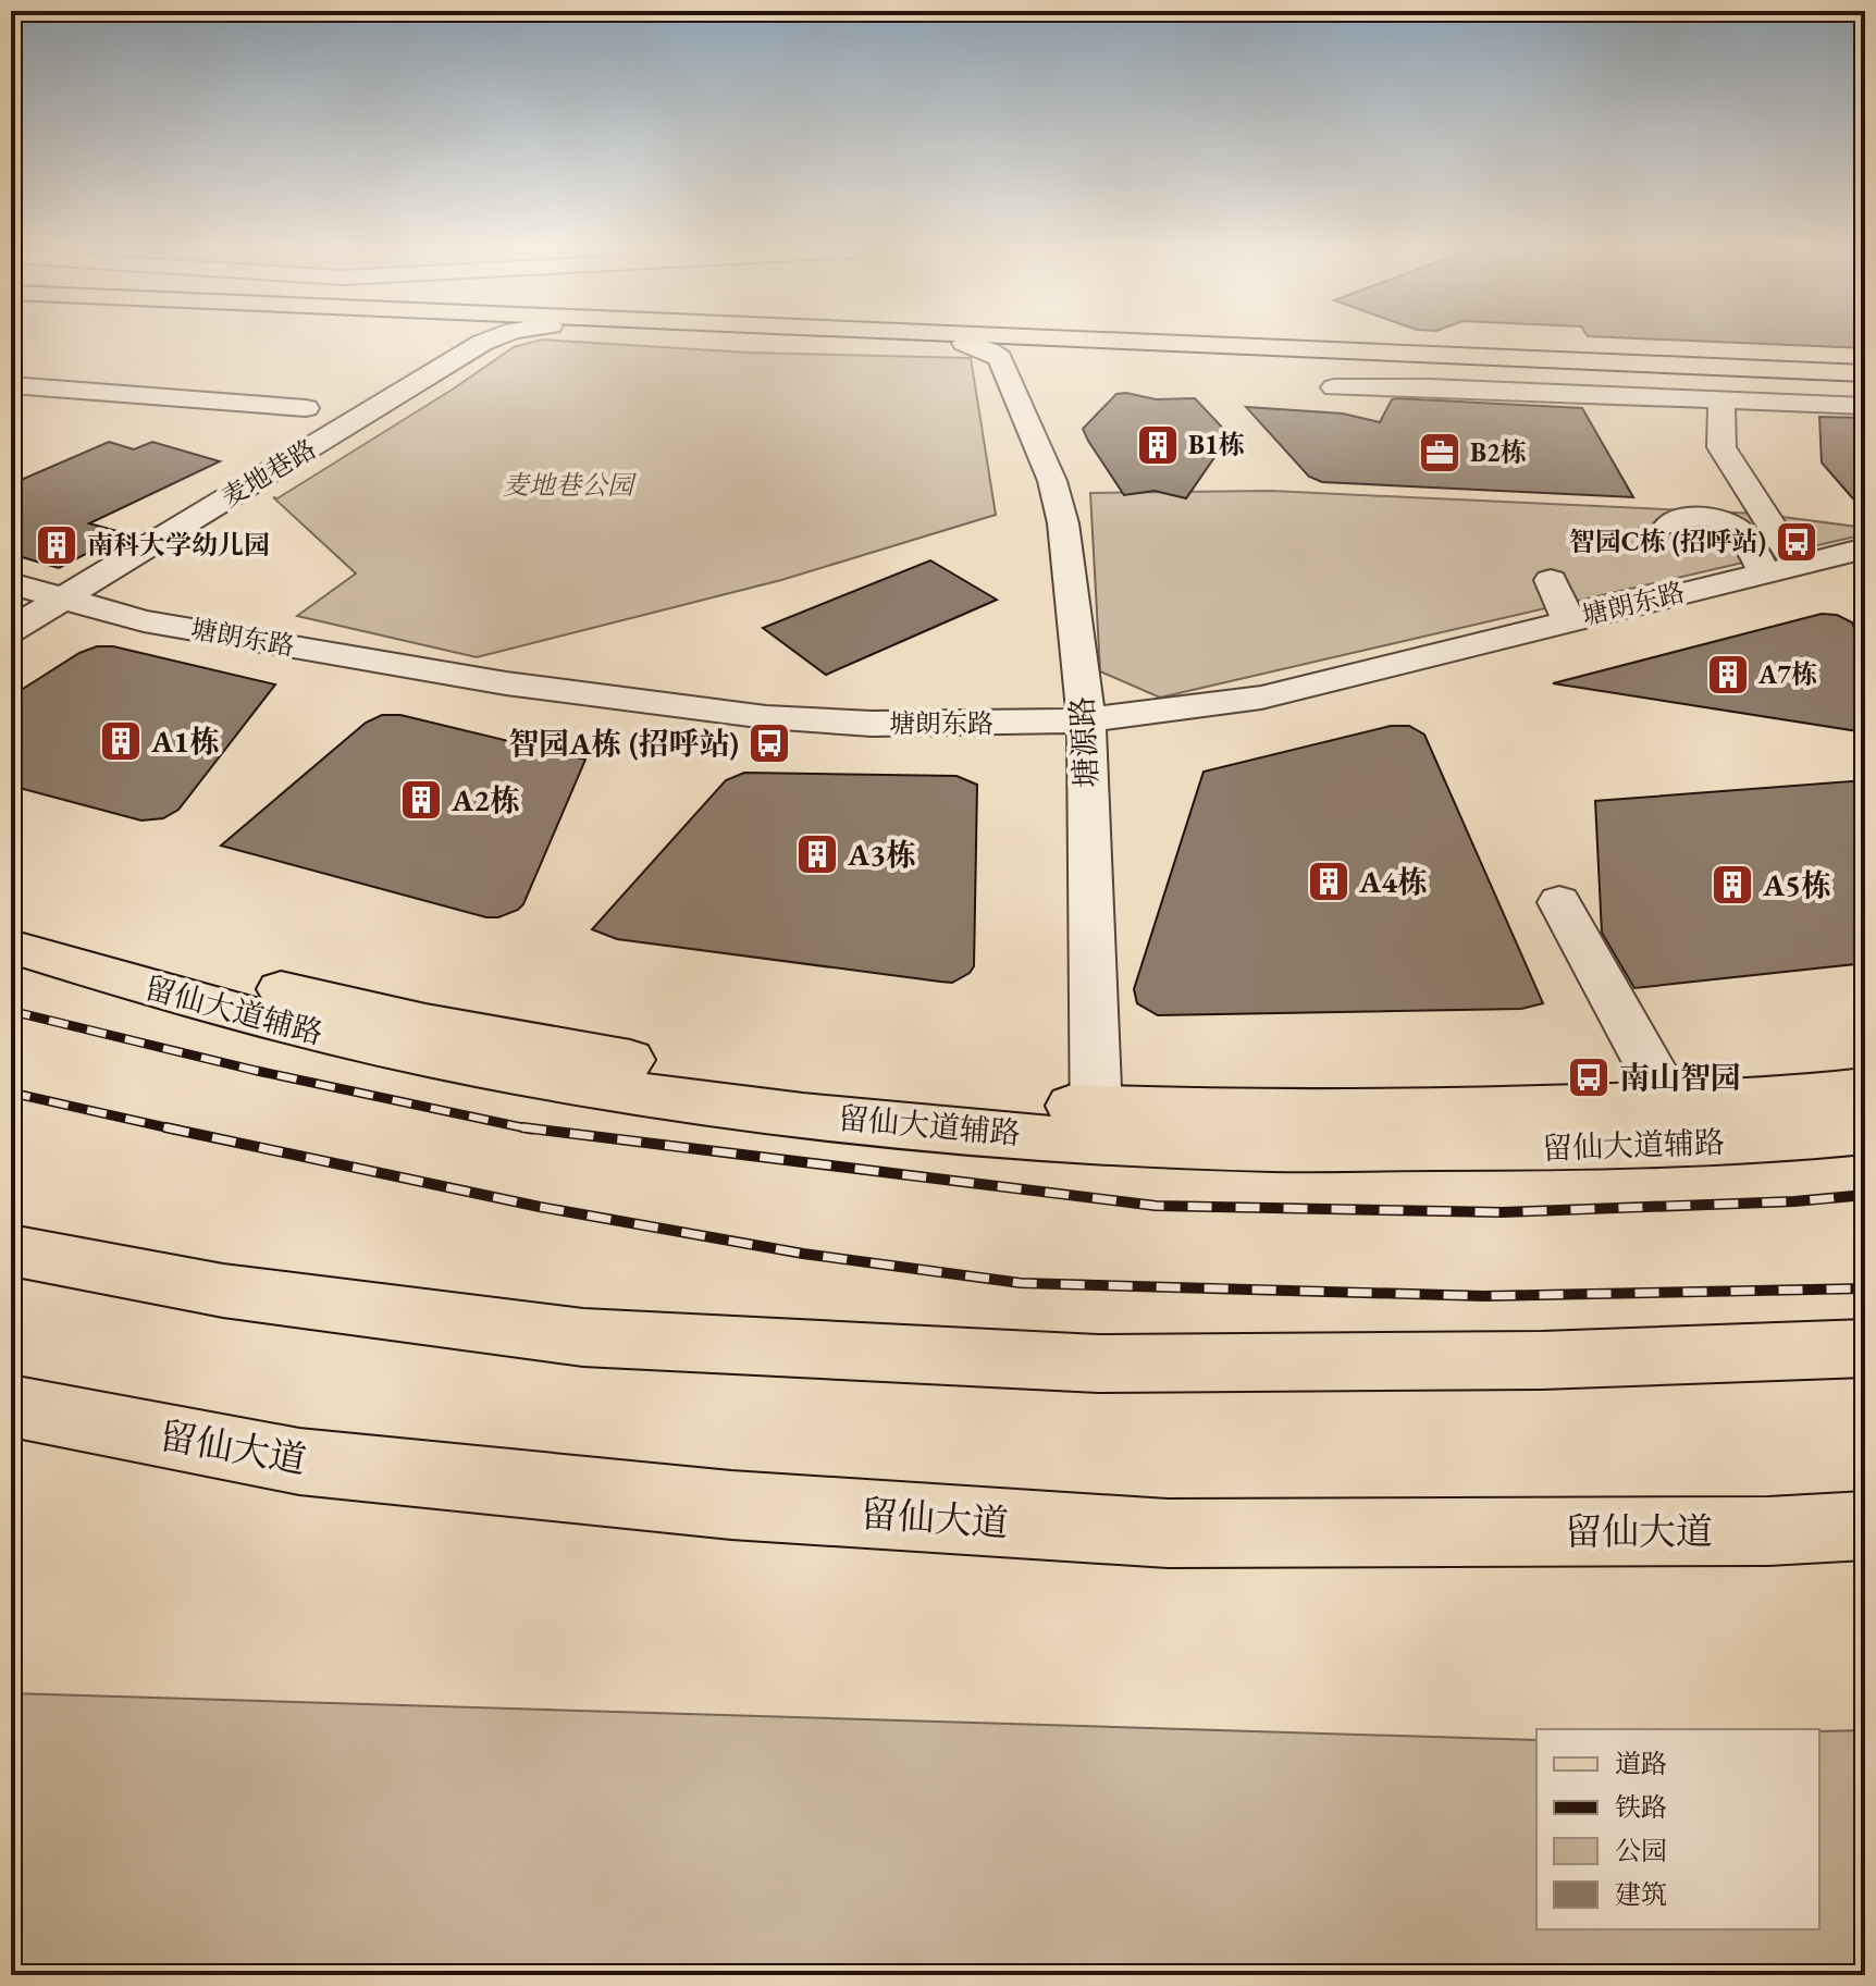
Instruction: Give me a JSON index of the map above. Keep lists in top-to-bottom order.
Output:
{
  "streets": {
    "main road": ["留仙大道辅路", "留仙大道"],
    "street": ["麦地巷路", "塘朗东路", "塘源路"]
  },
  "crossings": [
    ["麦地巷路", "塘朗东路"],
    ["塘朗东路", "塘源路"],
    ["塘源路", "留仙大道辅路"]
  ],
  "parks": ["麦地巷公园"],
  "places": {
    "building": [
      "B1栋",
      "南科大学幼儿园",
      "A7栋",
      "A1栋",
      "A2栋",
      "A3栋",
      "A4栋",
      "A5栋"
    ],
    "office": ["B2栋"],
    "bus stop": ["智园C栋 (招呼站)", "智园A栋 (招呼站)", "南山智园"]
  },
  "legend": [
    "道路",
    "铁路",
    "公园",
    "建筑"
  ]
}
